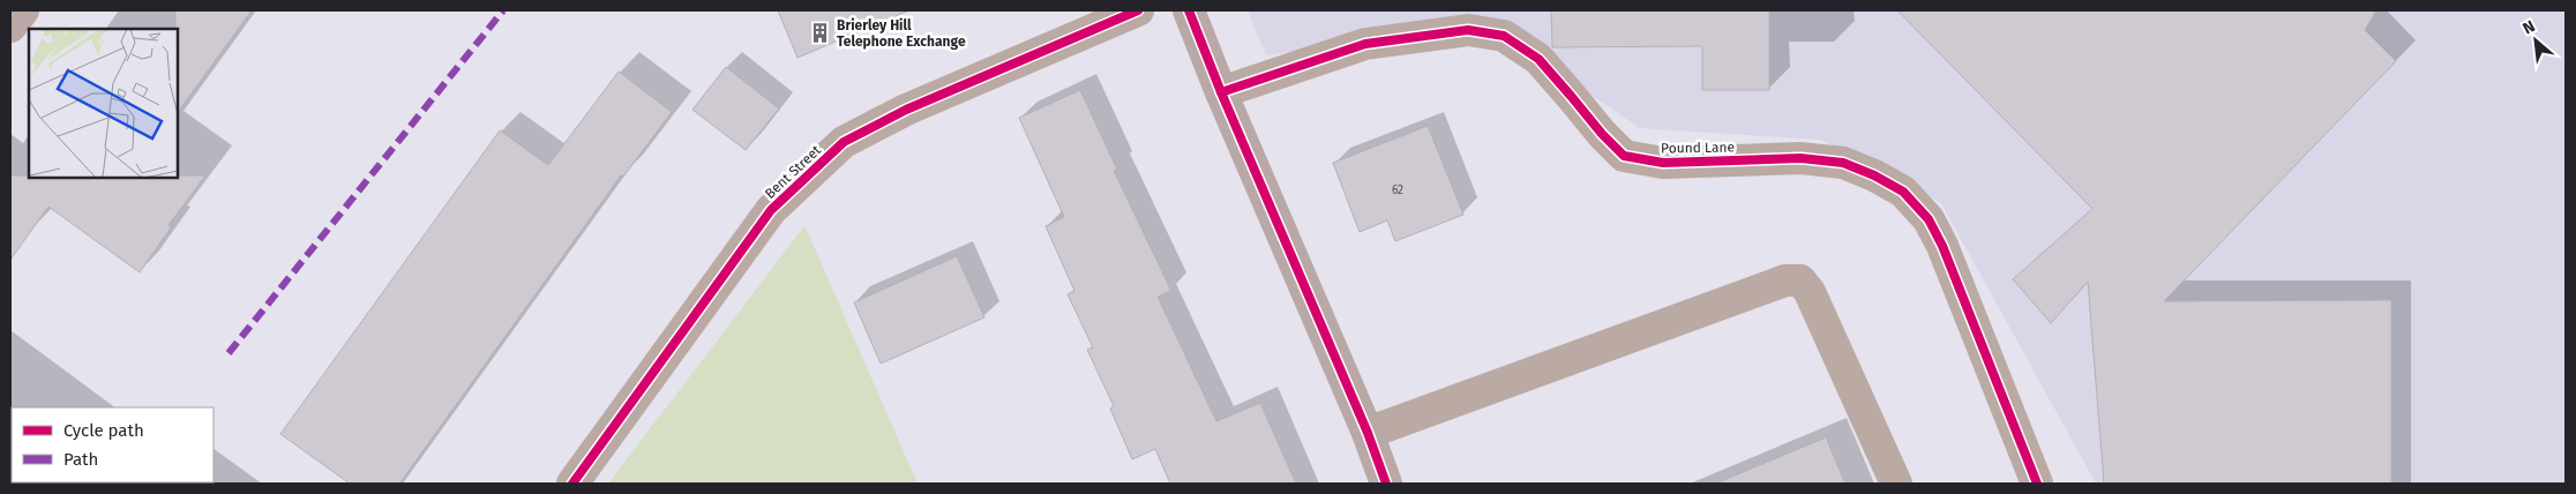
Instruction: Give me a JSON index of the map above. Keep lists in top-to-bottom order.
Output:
{
  "streets": {
    "street": ["Pound Lane", "Bent Street"]
  },
  "places": {
    "building": ["Brierley Hill Telephone Exchange"]
  },
  "house_numbers": ["62"],
  "legend": ["Cycle path", "Path"],
  "north": "top left"
}
